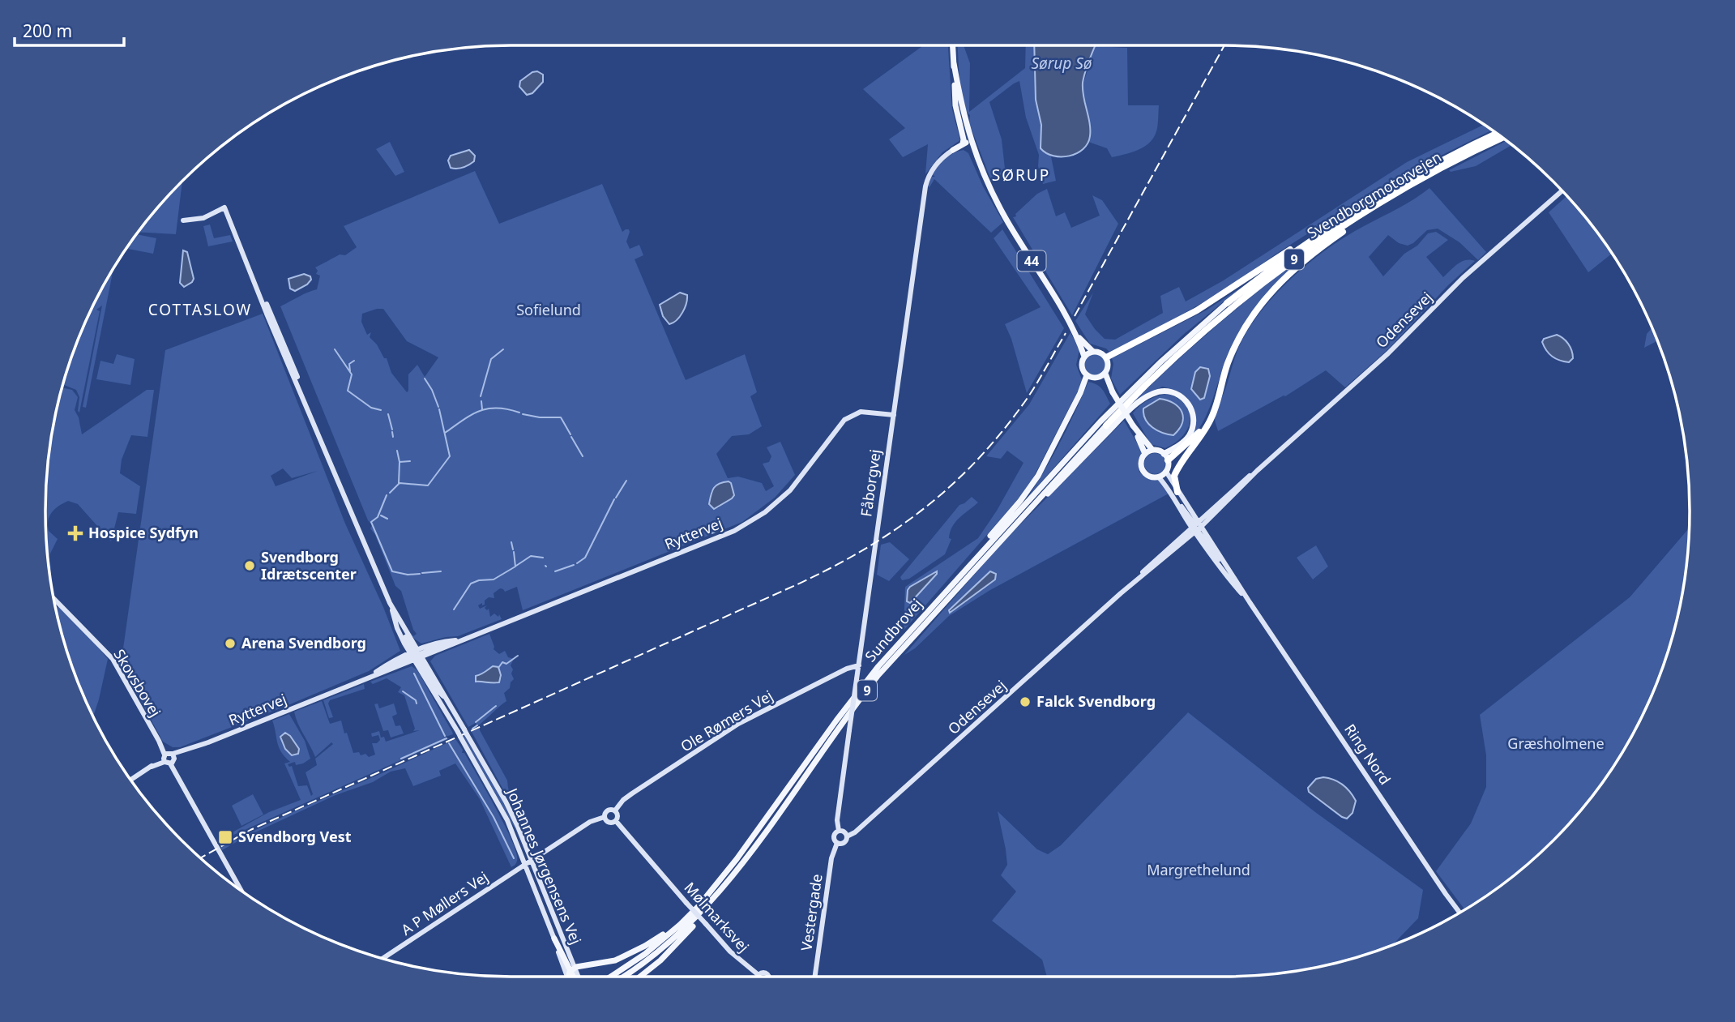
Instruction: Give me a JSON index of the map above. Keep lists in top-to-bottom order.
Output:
{
  "streets": {
    "highway": ["Svendborgmotorvejen", "9"],
    "main road": ["44", "Sundbrovej"],
    "street": [
      "Odensevej",
      "Fåborgvej",
      "Ryttervej",
      "Skovsbovej",
      "Ole Rømers Vej",
      "Ring Nord",
      "Johannes Jørgensens Vej",
      "A P Møllers Vej",
      "Vestergade",
      "Mølmarksvej"
    ]
  },
  "crossings": [
    ["Svendborgmotorvejen", "Sundbrovej"],
    ["Odensevej", "Fåborgvej"],
    ["Odensevej", "Ring Nord"],
    ["Odensevej", "Vestergade"],
    ["Fåborgvej", "Ryttervej"],
    ["Fåborgvej", "Ole Rømers Vej"],
    ["Fåborgvej", "Vestergade"],
    ["Ryttervej", "Skovsbovej"],
    ["Ryttervej", "Johannes Jørgensens Vej"],
    ["Ole Rømers Vej", "Mølmarksvej"],
    ["Johannes Jørgensens Vej", "A P Møllers Vej"]
  ],
  "districts": ["SØRUP", "COTTASLOW"],
  "water": ["Sørup Sø"],
  "parks": ["Sofielund", "Græsholmene", "Margrethelund"],
  "places": {
    "health": ["Hospice Sydfyn"],
    "other": ["Svendborg Idrætscenter", "Arena Svendborg", "Falck Svendborg"],
    "transit": ["Svendborg Vest"]
  },
  "scale_bar": "200 m"
}
